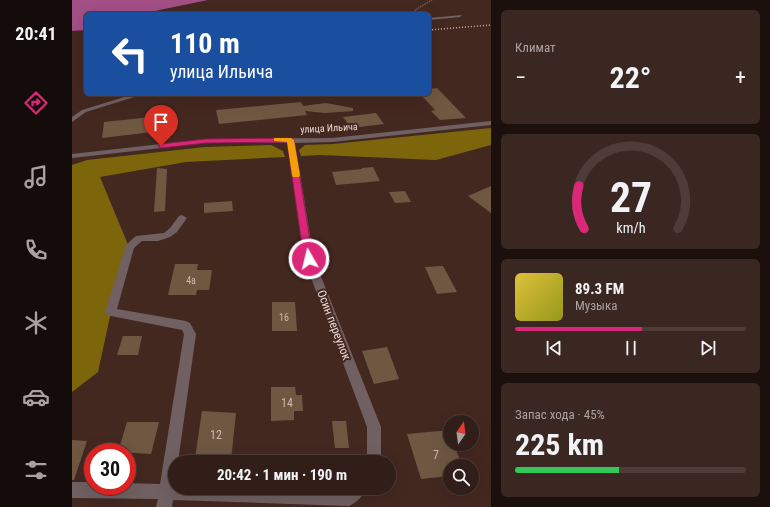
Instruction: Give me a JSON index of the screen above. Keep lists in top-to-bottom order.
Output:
{
  "streets": {
    "street": ["улица Ильича", "Осин переулок"]
  },
  "crossings": [
    ["улица Ильича", "Осин переулок"]
  ],
  "house_numbers": [
    "4а",
    "16",
    "14",
    "12",
    "7"
  ],
  "north": "top",
  "page": {
    "tabs": "20:41",
    "tile": [
      "Климат",
      ["Запас хода · 45%", "225 km"]
    ],
    "turn": ["110 m", "улица Ильича"],
    "heat": ["−", "22°", "+"],
    "song": ["89.3 FM", "Музыка"],
    "limit": "30",
    "trip": "20:42 · 1 мин · 190 m",
    "gauge": ["27", "km/h"]
  }
}
